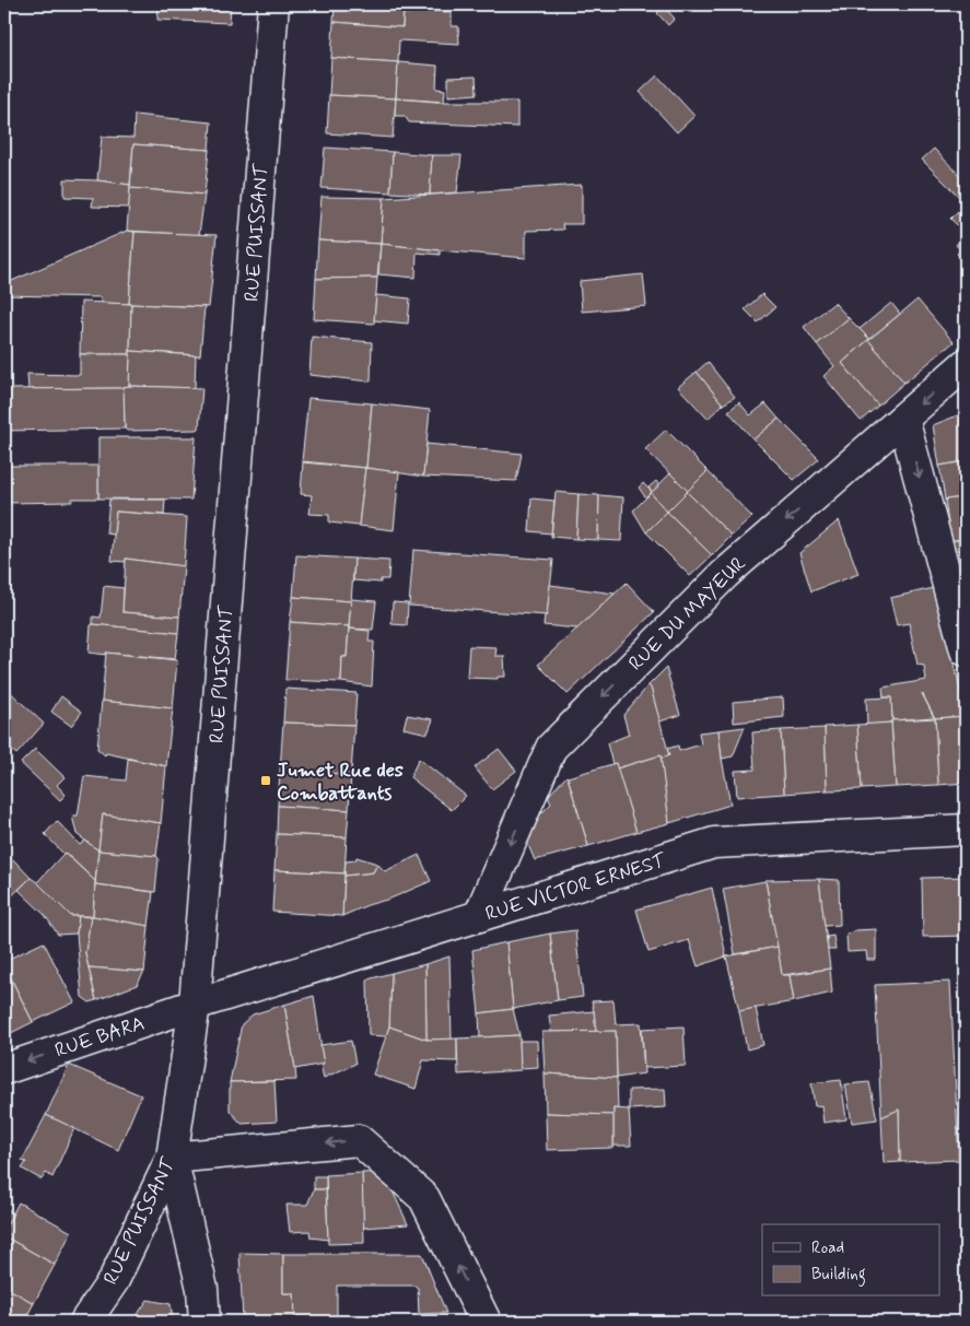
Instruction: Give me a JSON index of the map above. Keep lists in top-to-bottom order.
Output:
{
  "streets": {
    "street": [
      "RUE PUISSANT",
      "RUE DU MAYEUR",
      "RUE VICTOR ERNEST",
      "RUE BARA"
    ]
  },
  "crossings": [
    ["RUE PUISSANT", "RUE VICTOR ERNEST"],
    ["RUE PUISSANT", "RUE BARA"],
    ["RUE DU MAYEUR", "RUE VICTOR ERNEST"],
    ["RUE VICTOR ERNEST", "RUE BARA"]
  ],
  "one_way": ["RUE DU MAYEUR", "RUE BARA"],
  "places": {
    "transit": ["Jumet Rue des Combattants"]
  },
  "legend": ["Road", "Building"]
}
